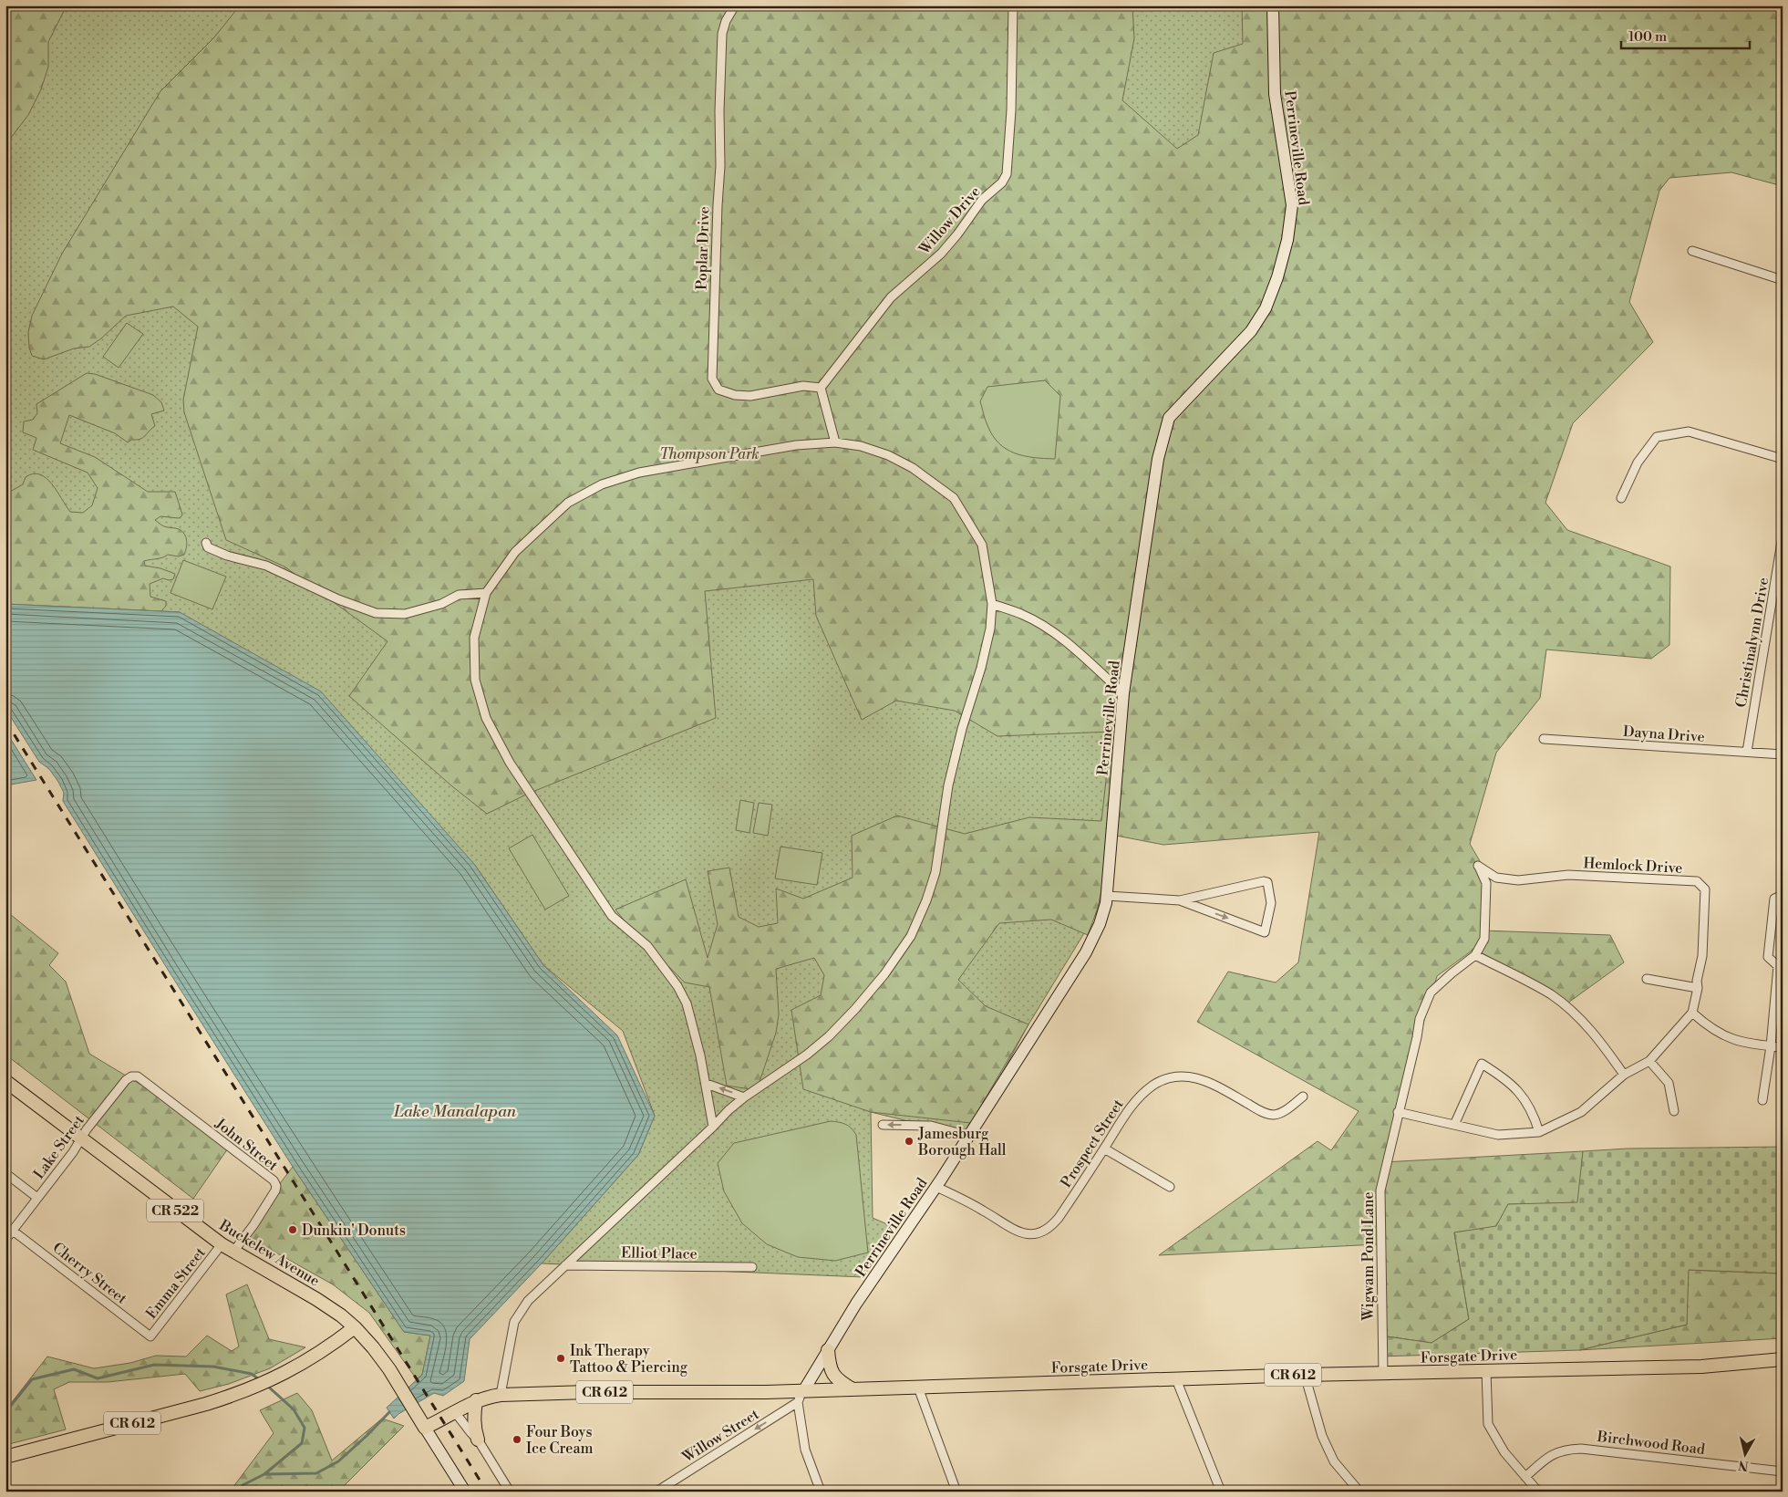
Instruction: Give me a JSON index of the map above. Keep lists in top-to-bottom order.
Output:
{
  "streets": {
    "main road": [
      "CR 522",
      "Buckelew Avenue",
      "Forsgate Drive",
      "CR 612"
    ],
    "street": [
      "Perrineville Road",
      "Willow Drive",
      "Poplar Drive",
      "Christinalynn Drive",
      "Dayna Drive",
      "Hemlock Drive",
      "Prospect Street",
      "John Street",
      "Lake Street",
      "Elliot Place",
      "Wigwam Pond Lane",
      "Cherry Street",
      "Emma Street",
      "Willow Street",
      "Birchwood Road"
    ]
  },
  "crossings": [
    ["Perrineville Road", "Prospect Street"],
    ["Perrineville Road", "Forsgate Drive"],
    ["Perrineville Road", "Willow Street"],
    ["Willow Drive", "Poplar Drive"],
    ["Christinalynn Drive", "Dayna Drive"],
    ["Hemlock Drive", "Wigwam Pond Lane"],
    ["John Street", "Lake Street"],
    ["John Street", "Buckelew Avenue"],
    ["Lake Street", "Buckelew Avenue"],
    ["Lake Street", "Cherry Street"],
    ["CR 522", "Buckelew Avenue"],
    ["CR 522", "Forsgate Drive"],
    ["Buckelew Avenue", "Emma Street"],
    ["Buckelew Avenue", "Forsgate Drive"],
    ["Buckelew Avenue", "CR 612"],
    ["Wigwam Pond Lane", "Forsgate Drive"],
    ["Cherry Street", "Emma Street"],
    ["Forsgate Drive", "Willow Street"]
  ],
  "one_way": ["Willow Street"],
  "water": ["Lake Manalapan"],
  "parks": ["Thompson Park"],
  "places": [
    "Jamesburg Borough Hall",
    "Dunkin' Donuts",
    "Ink Therapy Tattoo & Piercing",
    "Four Boys Ice Cream"
  ],
  "scale_bar": "100 m",
  "north": "bottom"
}
